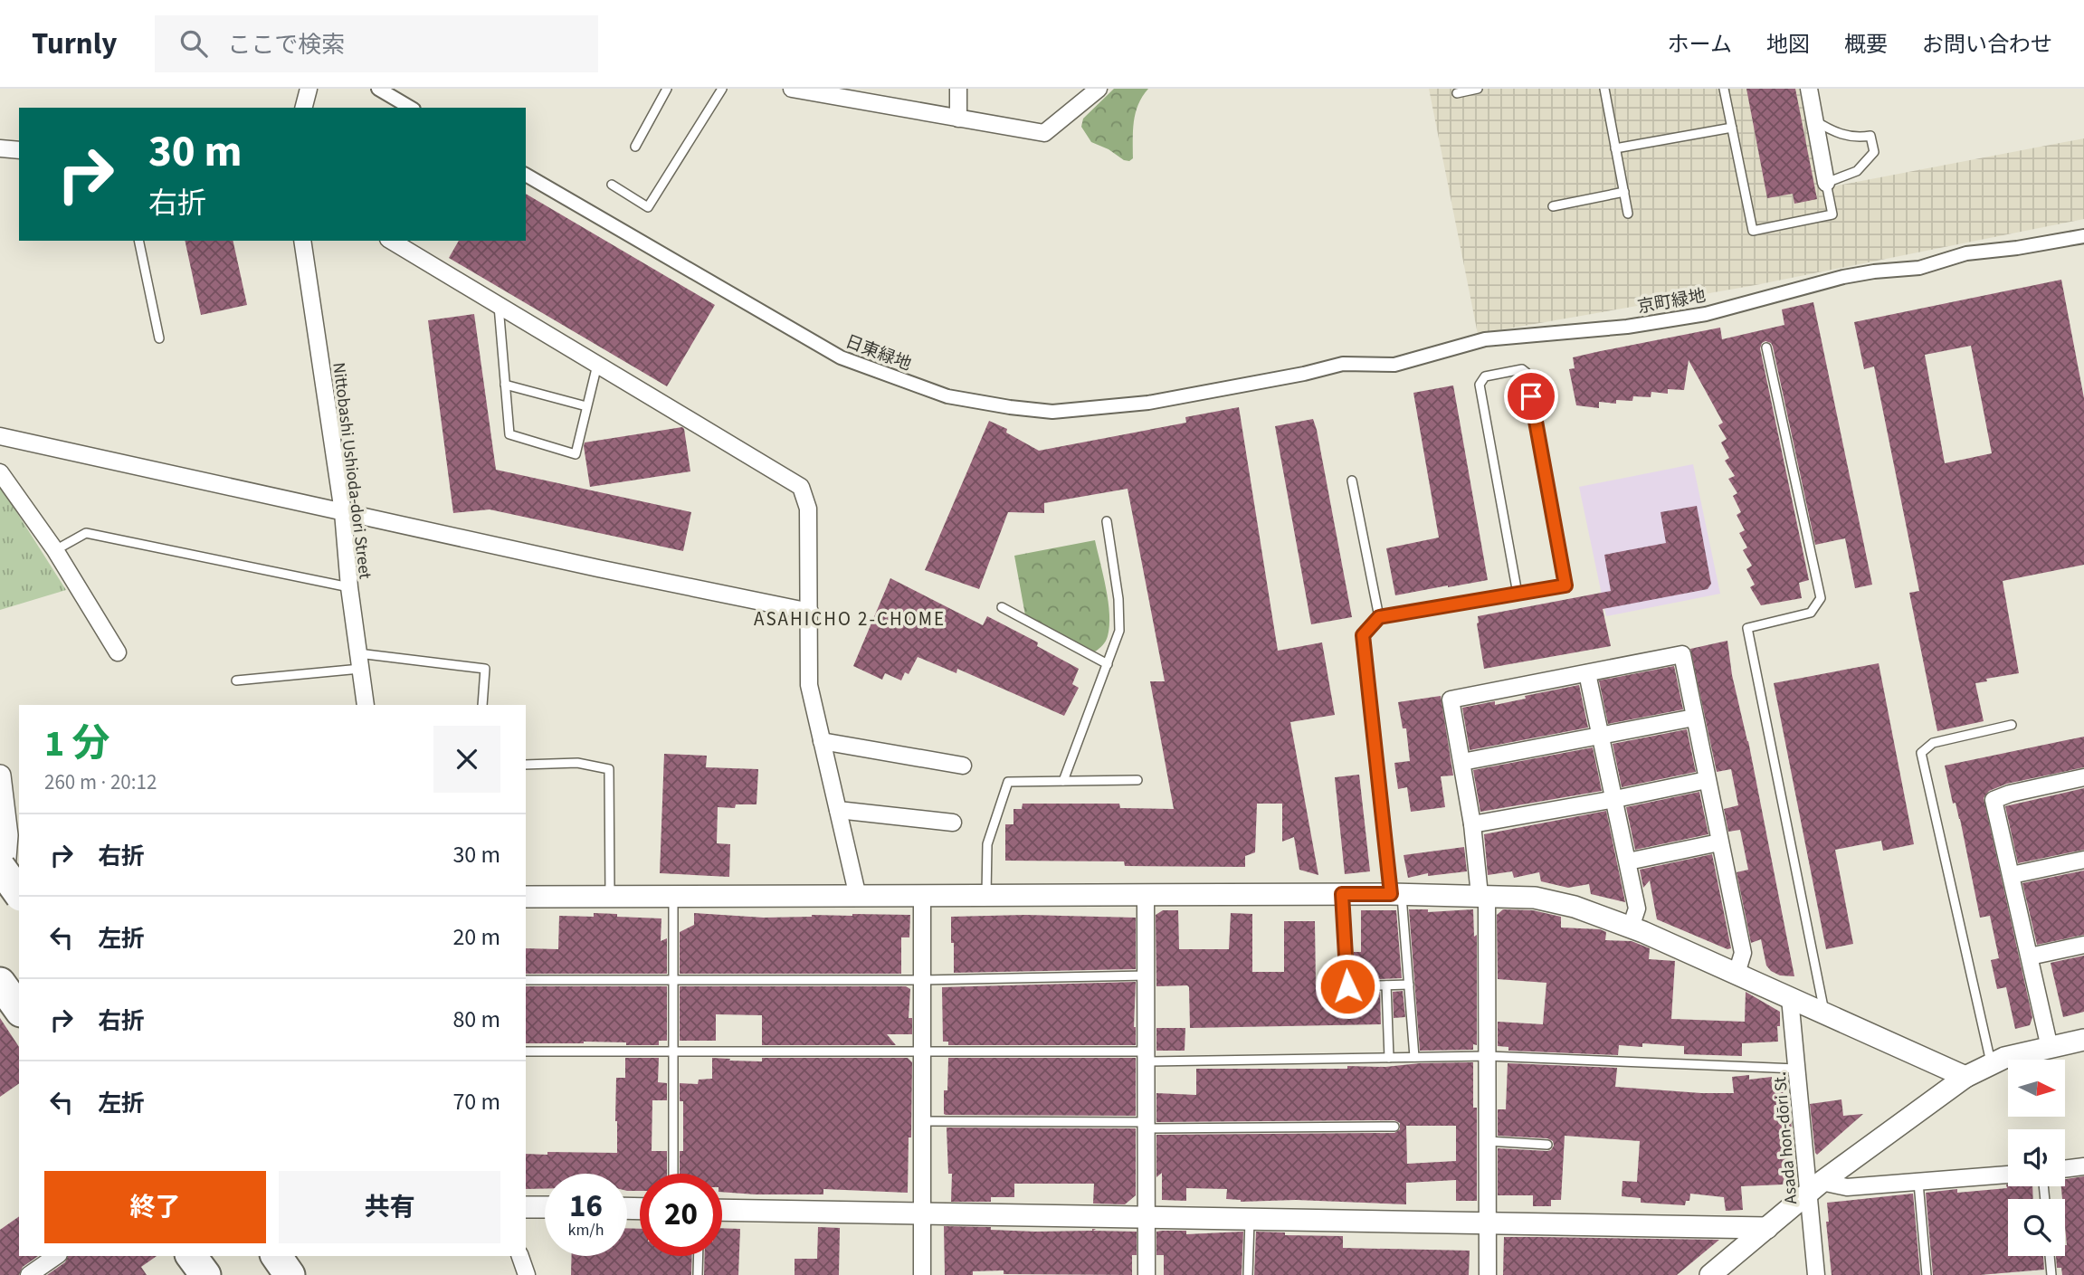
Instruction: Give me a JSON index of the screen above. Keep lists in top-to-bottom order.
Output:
{
  "streets": {
    "street": [
      "京町緑地",
      "日東緑地",
      "Nittobashi Ushioda-dori Street",
      "Asada hon-dōri St."
    ]
  },
  "crossings": [
    ["京町緑地", "日東緑地"]
  ],
  "districts": ["ASAHICHO 2-CHOME"],
  "north": "right",
  "page": {
    "header": "Turnly",
    "search": "ここで検索",
    "nav": [
      "ホーム",
      "地図",
      "概要",
      "お問い合わせ"
    ],
    "turn": ["30 m", "右折"],
    "heading": ["1 分", "260 m · 20:12"],
    "list": [
      {
        "name": "右折",
        "value": "30 m"
      },
      {
        "name": "左折",
        "value": "20 m"
      },
      {
        "name": "右折",
        "value": "80 m"
      },
      {
        "name": "左折",
        "value": "70 m"
      }
    ],
    "buttons": ["終了", "共有"],
    "speed": "16 km/h",
    "limit": "20"
  }
}
